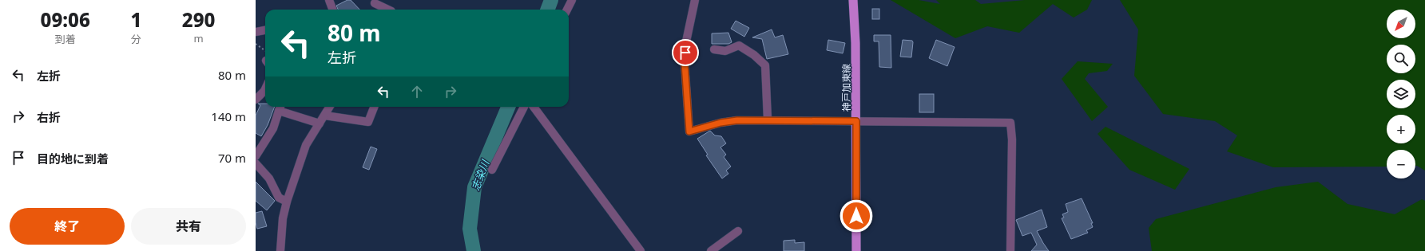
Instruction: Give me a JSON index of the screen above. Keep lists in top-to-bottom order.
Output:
{
  "streets": {
    "main road": ["神戸加東線"]
  },
  "water": ["志染川"],
  "north": "bottom left",
  "page": {
    "eta": [
      "09:06",
      "到着",
      "1",
      "分",
      "290",
      "m"
    ],
    "map_buttons": ["+", "−"],
    "turn": ["80 m", "左折"],
    "list": [
      {
        "name": "左折",
        "value": "80 m"
      },
      {
        "name": "右折",
        "value": "140 m"
      },
      {
        "name": "目的地に到着",
        "value": "70 m"
      }
    ],
    "buttons": ["終了", "共有"]
  }
}
